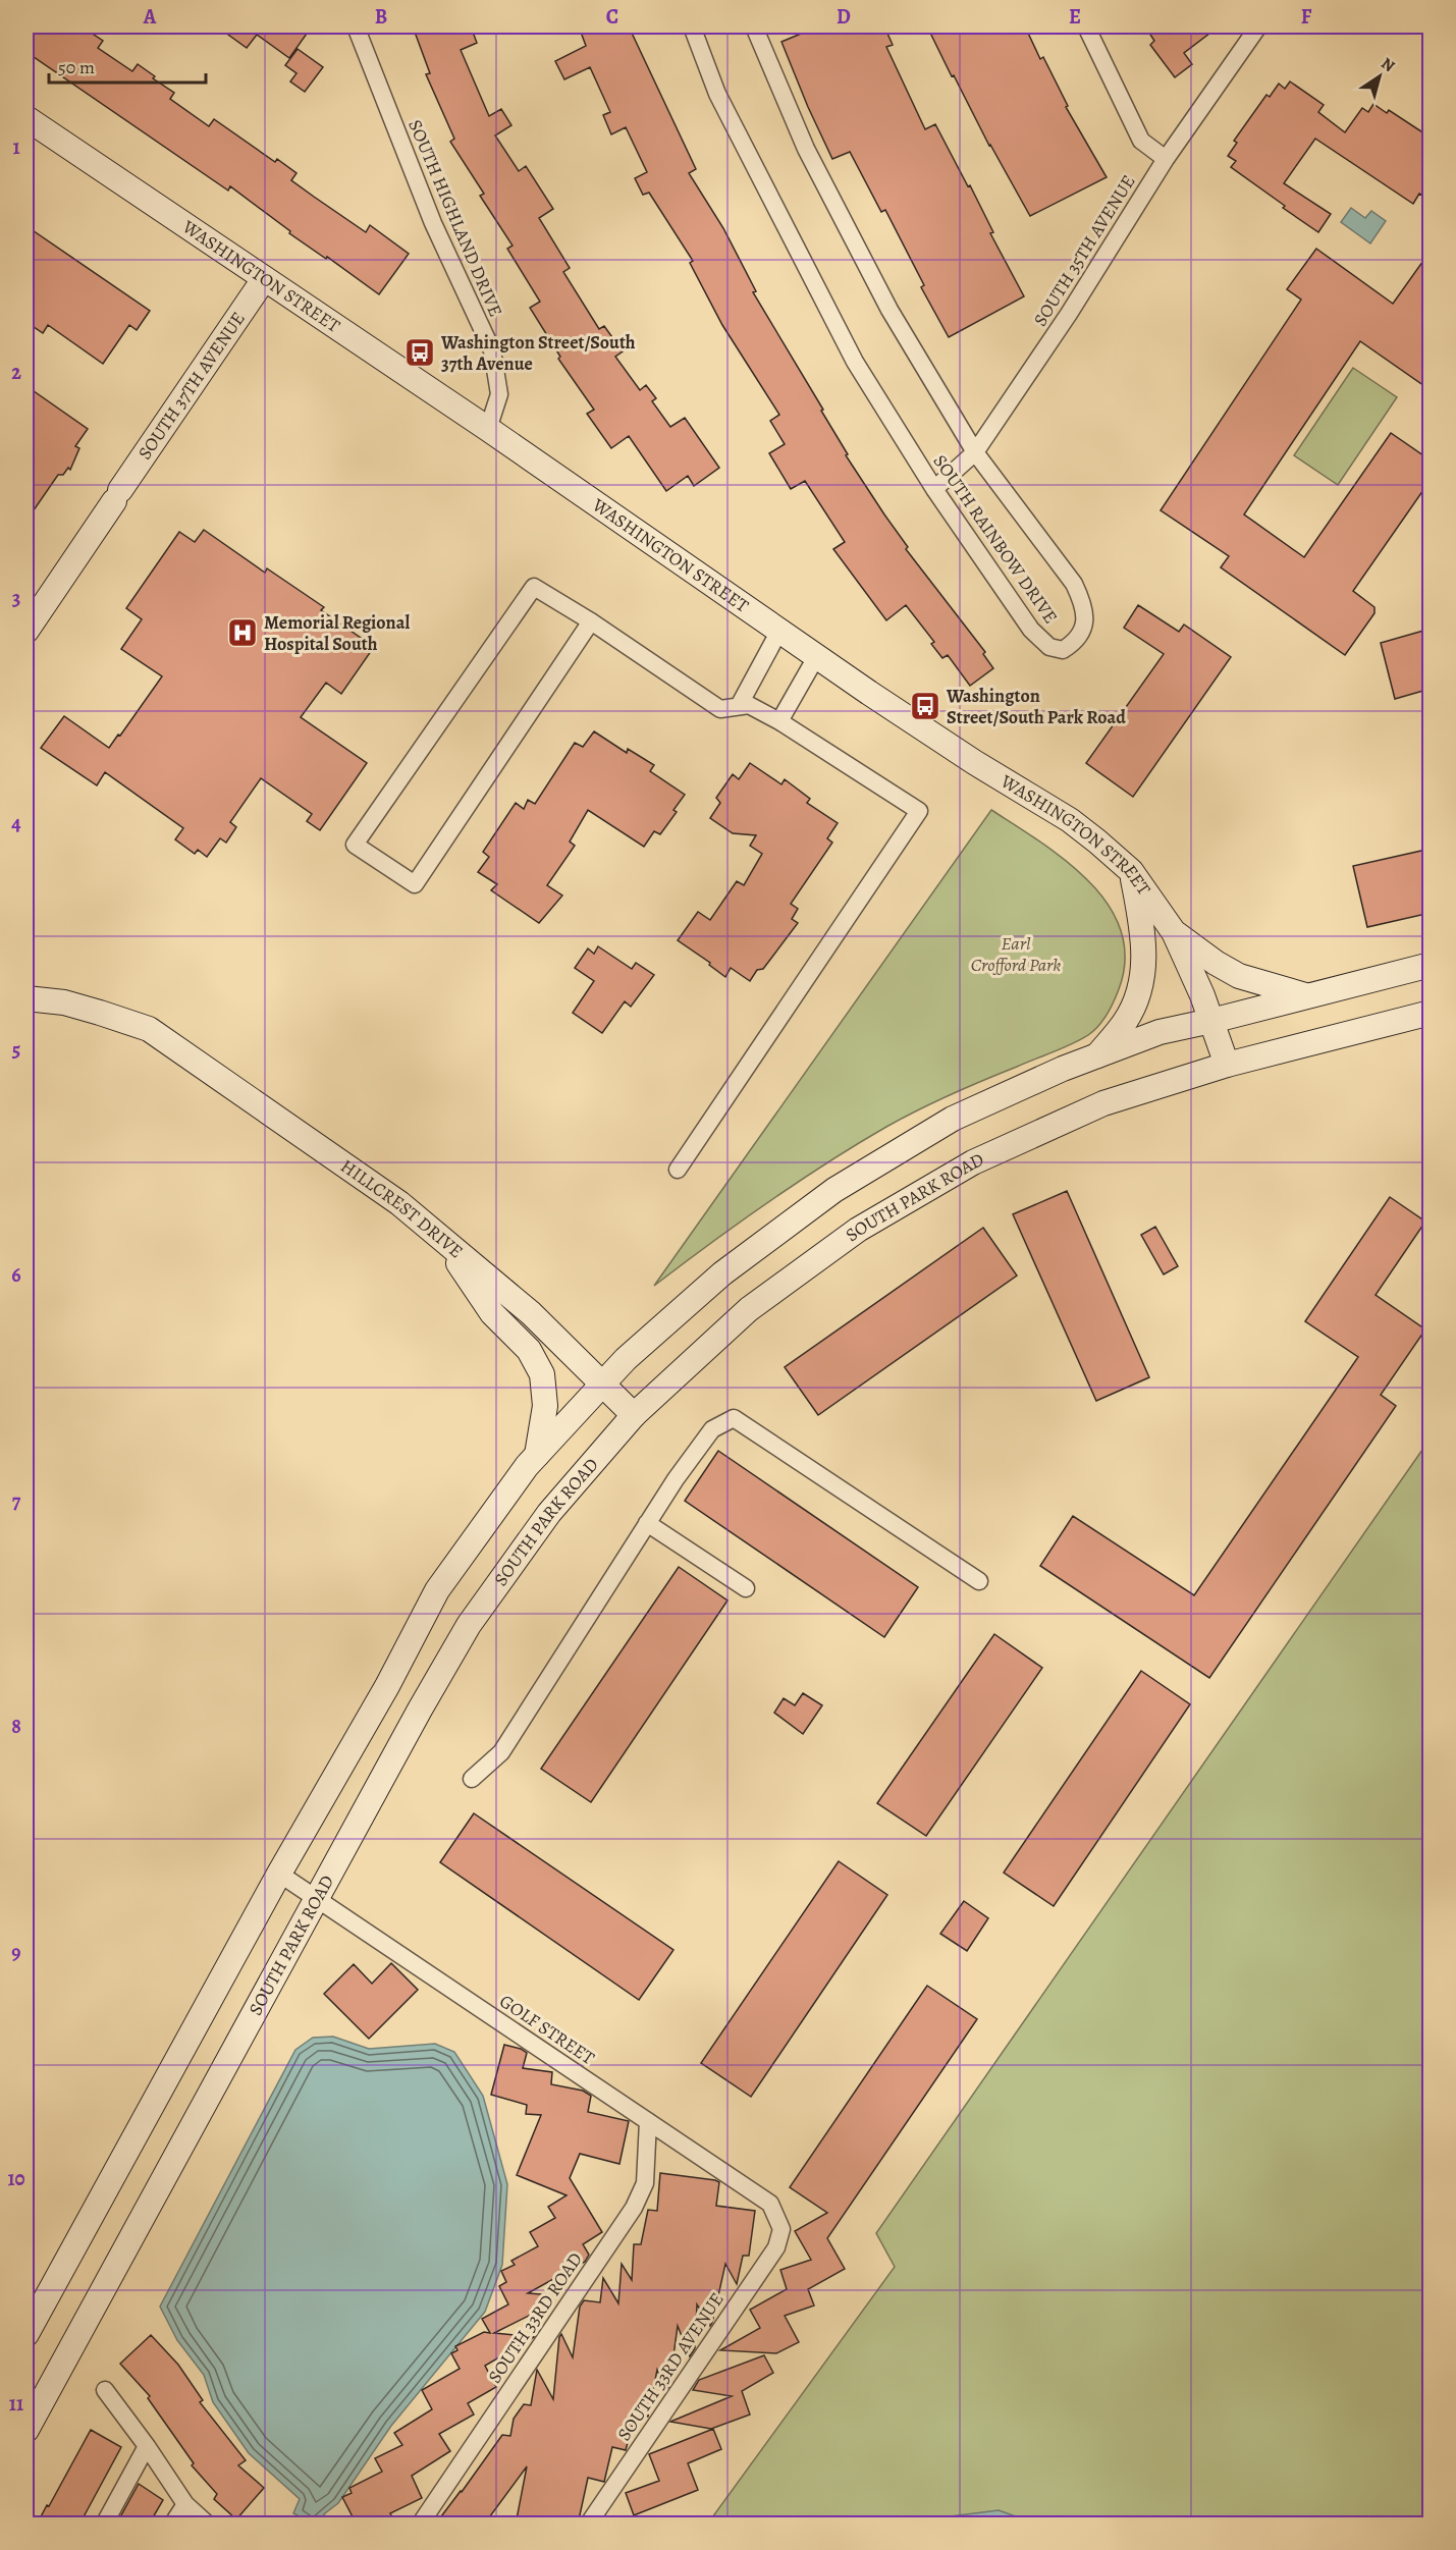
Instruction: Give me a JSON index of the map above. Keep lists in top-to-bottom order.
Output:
{
  "streets": {
    "street": [
      "SOUTH HIGHLAND DRIVE",
      "SOUTH 35TH AVENUE",
      "WASHINGTON STREET",
      "SOUTH 37TH AVENUE",
      "SOUTH RAINBOW DRIVE",
      "SOUTH PARK ROAD",
      "HILLCREST DRIVE",
      "GOLF STREET",
      "SOUTH 33RD ROAD",
      "SOUTH 33RD AVENUE"
    ]
  },
  "crossings": [
    ["SOUTH HIGHLAND DRIVE", "WASHINGTON STREET"],
    ["SOUTH 35TH AVENUE", "SOUTH RAINBOW DRIVE"],
    ["WASHINGTON STREET", "SOUTH 37TH AVENUE"],
    ["WASHINGTON STREET", "SOUTH PARK ROAD"],
    ["SOUTH PARK ROAD", "HILLCREST DRIVE"],
    ["SOUTH PARK ROAD", "GOLF STREET"],
    ["GOLF STREET", "SOUTH 33RD ROAD"],
    ["GOLF STREET", "SOUTH 33RD AVENUE"]
  ],
  "parks": ["Earl Crofford Park"],
  "places": {
    "bus stop": ["Washington Street/South 37th Avenue", "Washington Street/South Park Road"],
    "hospital": ["Memorial Regional Hospital South"]
  },
  "scale_bar": "50 m",
  "north": "top right",
  "grid": {
    "columns": [
      "A",
      "B",
      "C",
      "D",
      "E",
      "F"
    ],
    "rows": [
      "1",
      "2",
      "3",
      "4",
      "5",
      "6",
      "7",
      "8",
      "9",
      "10",
      "11"
    ]
  }
}
